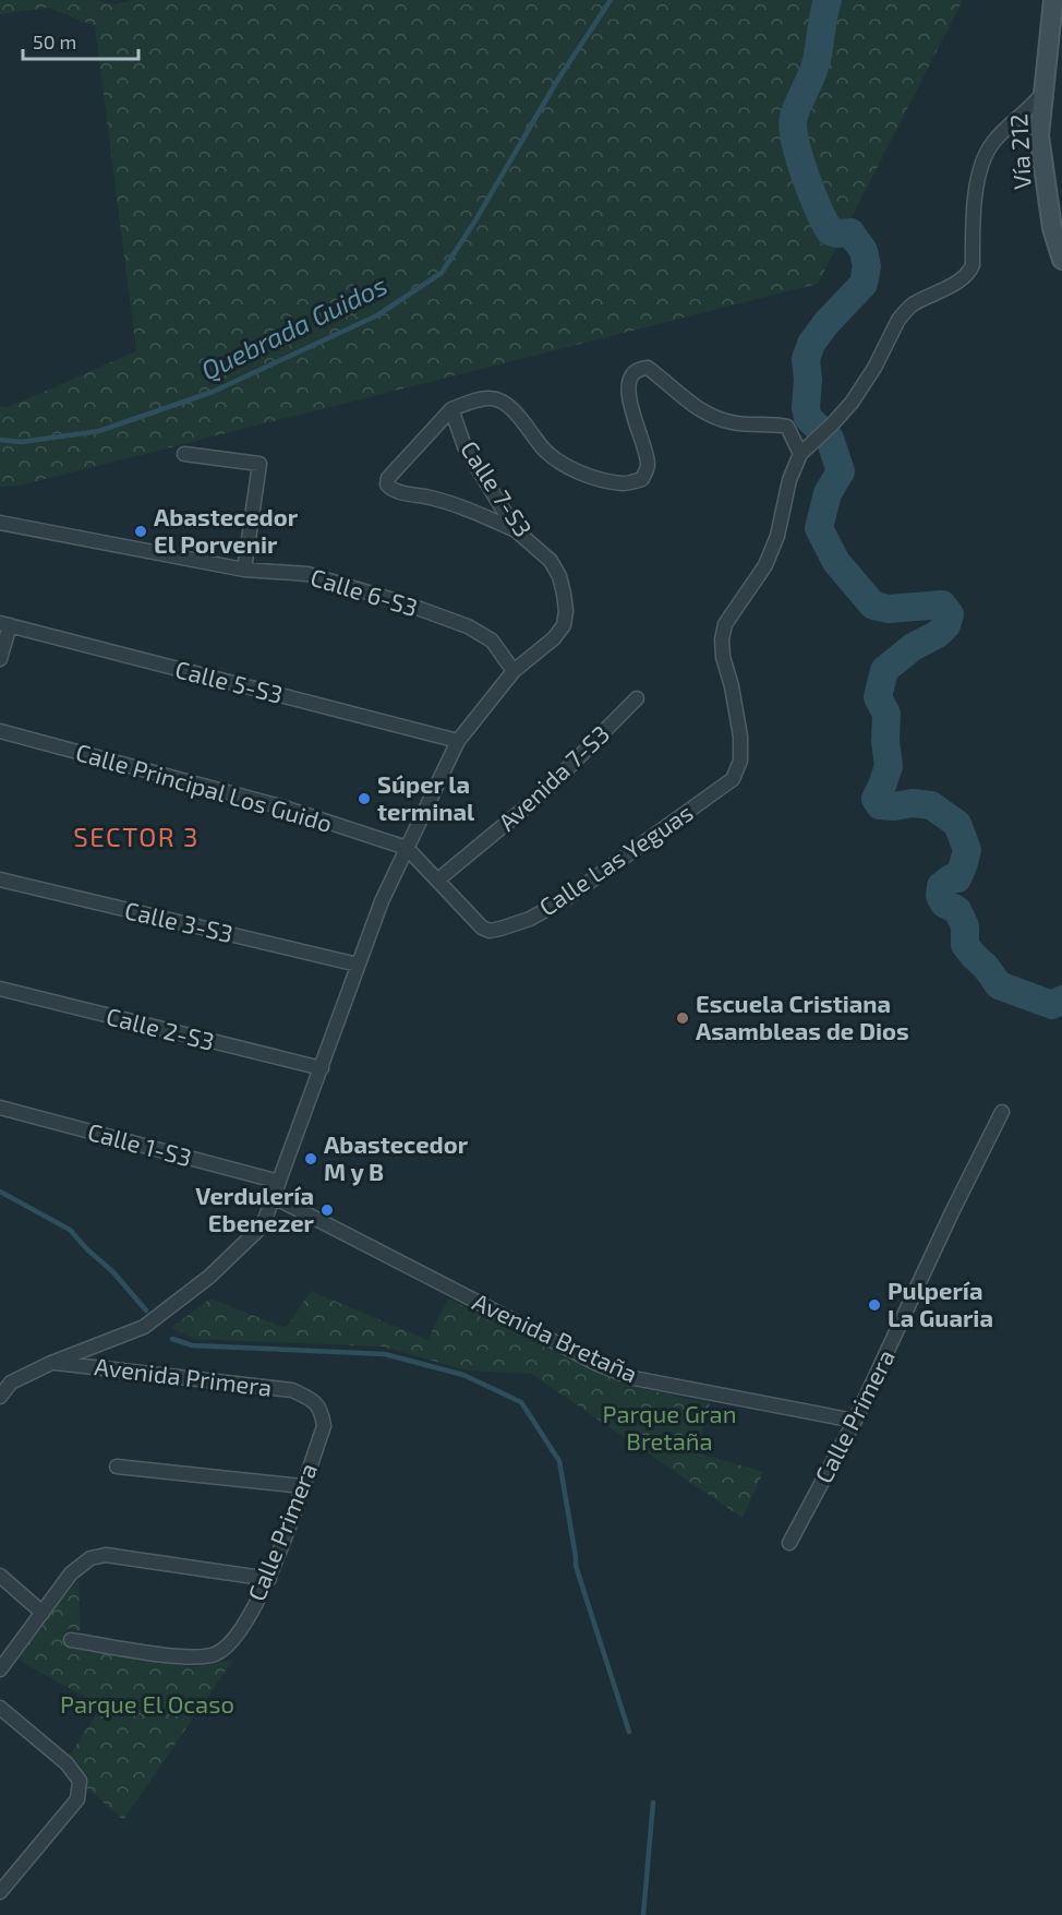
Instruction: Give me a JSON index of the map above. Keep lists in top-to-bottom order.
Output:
{
  "streets": {
    "main road": ["Vía 212"],
    "street": [
      "Calle 7-S3",
      "Calle 6-S3",
      "Calle 5-S3",
      "Avenida 7-S3",
      "Calle Principal Los Guido",
      "Calle Las Yeguas",
      "Calle 3-S3",
      "Calle 2-S3",
      "Calle 1-S3",
      "Avenida Bretaña",
      "Avenida Primera",
      "Calle Primera"
    ]
  },
  "crossings": [
    ["Vía 212", "Calle Las Yeguas"],
    ["Calle 7-S3", "Calle 6-S3"],
    ["Calle 7-S3", "Calle 5-S3"],
    ["Calle 7-S3", "Calle Principal Los Guido"],
    ["Calle 7-S3", "Calle Las Yeguas"],
    ["Avenida 7-S3", "Calle Las Yeguas"],
    ["Calle Principal Los Guido", "Calle Las Yeguas"],
    ["Avenida Bretaña", "Calle Primera"],
    ["Avenida Primera", "Calle Primera"]
  ],
  "districts": ["SECTOR 3"],
  "water": ["Quebrada Guidos"],
  "parks": ["Parque Gran Bretaña", "Parque El Ocaso"],
  "places": [
    "Abastecedor El Porvenir",
    "Súper la terminal",
    "Escuela Cristiana Asambleas de Dios",
    "Abastecedor M y B",
    "Verdulería Ebenezer",
    "Pulpería La Guaria"
  ],
  "scale_bar": "50 m"
}
